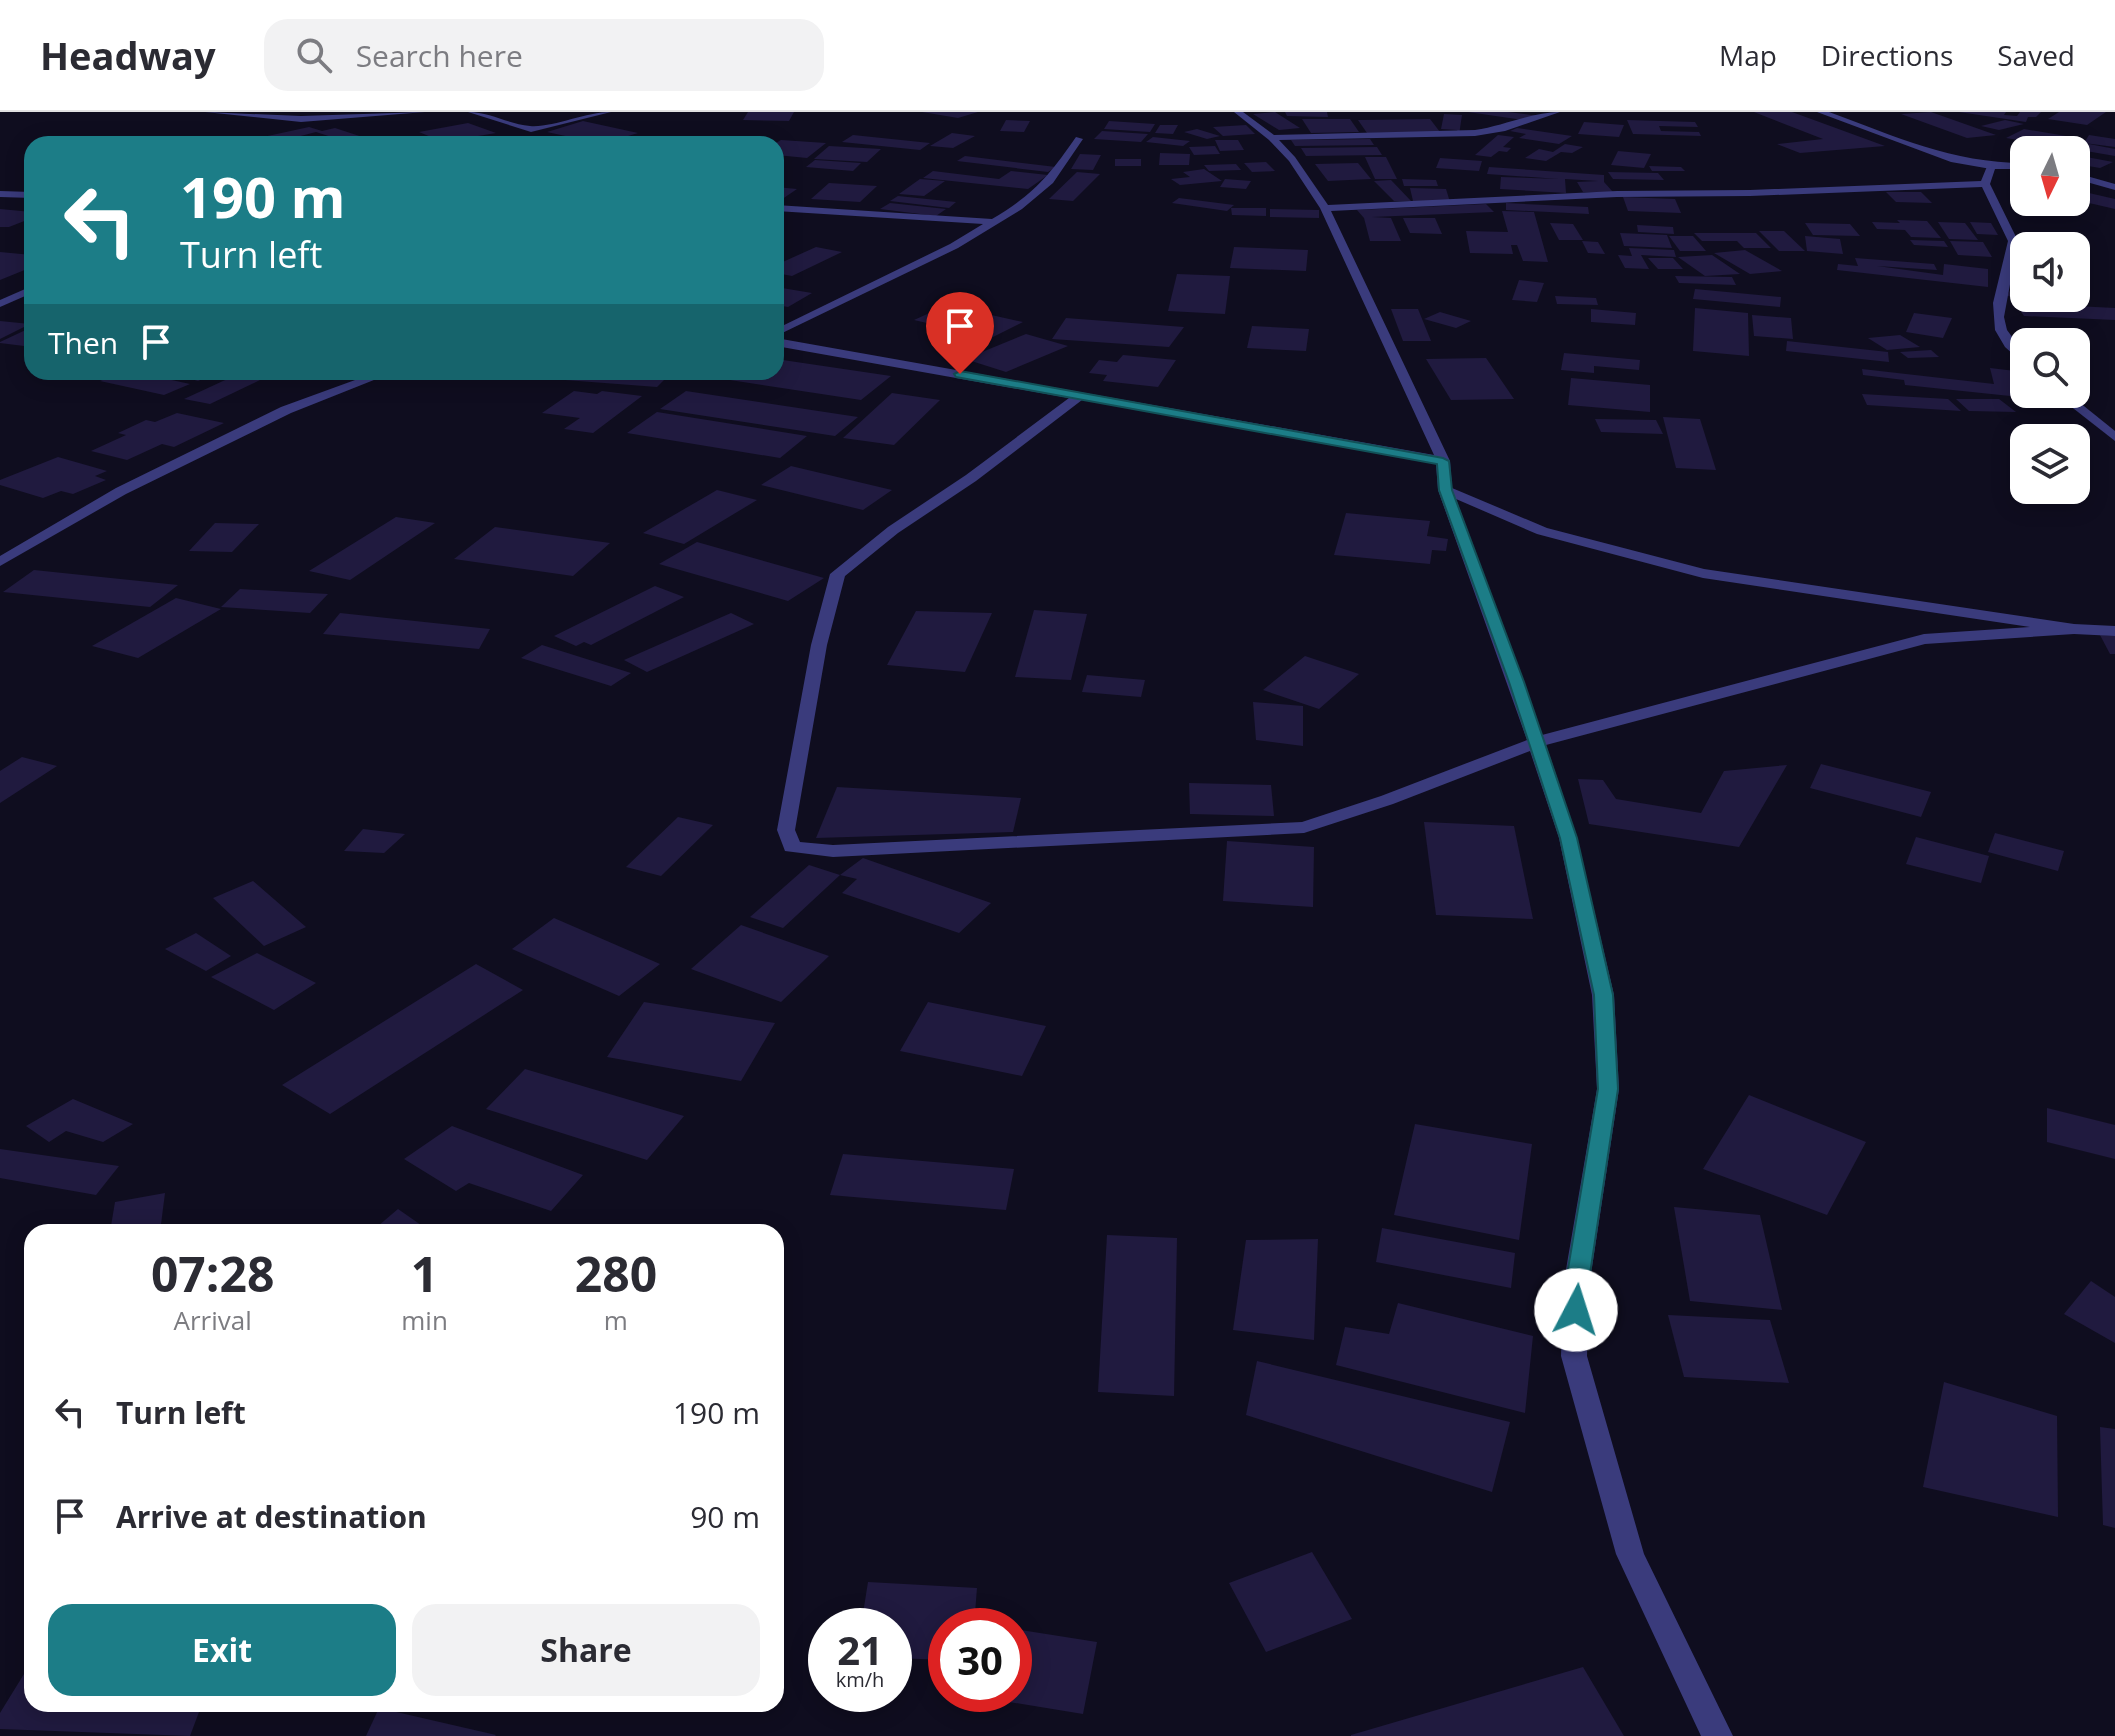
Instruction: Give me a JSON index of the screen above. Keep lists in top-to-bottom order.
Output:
{
  "north": "bottom",
  "page": {
    "header": "Headway",
    "search": "Search here",
    "nav": ["Map", "Directions", "Saved"],
    "turn": ["190 m", "Turn left"],
    "then": "Then",
    "eta": [
      "07:28",
      "Arrival",
      "1",
      "min",
      "280",
      "m"
    ],
    "list": [
      {
        "name": "Turn left",
        "value": "190 m"
      },
      {
        "name": "Arrive at destination",
        "value": "90 m"
      }
    ],
    "buttons": ["Exit", "Share"],
    "speed": "21 km/h",
    "limit": "30"
  }
}
